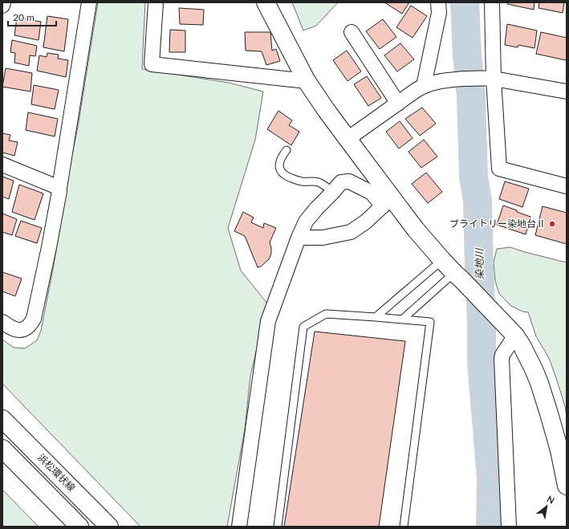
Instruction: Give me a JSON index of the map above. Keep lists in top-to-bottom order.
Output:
{
  "streets": {
    "street": ["浜松環状線"]
  },
  "water": ["染地川"],
  "places": ["ブライトリー染地台Ⅱ"],
  "scale_bar": "20 m",
  "north": "top right"
}
